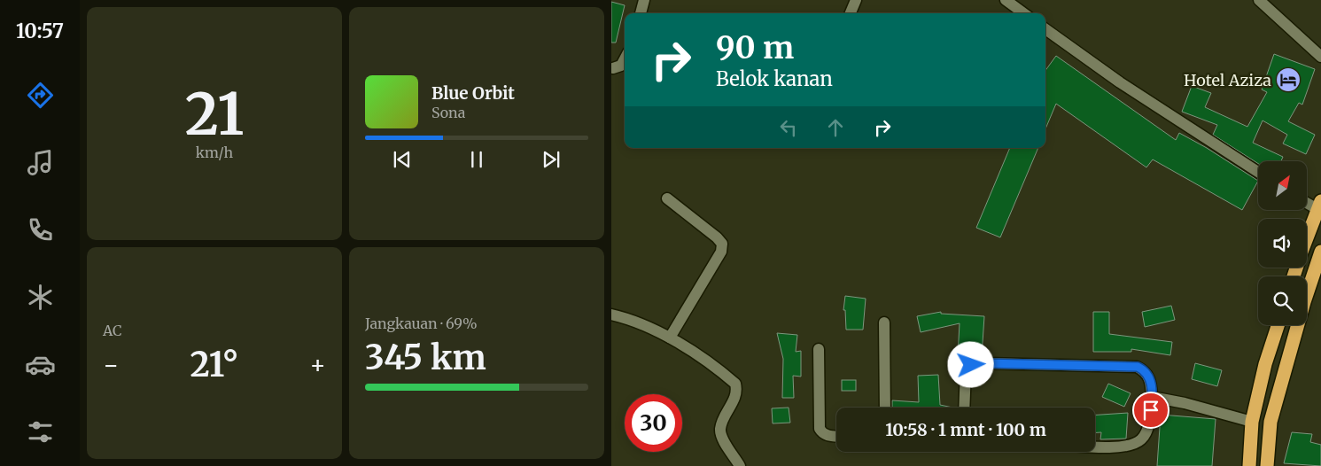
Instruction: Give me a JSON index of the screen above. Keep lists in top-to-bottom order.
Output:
{
  "places": {
    "hotel": ["Hotel Aziza"]
  },
  "north": "top right",
  "page": {
    "tabs": "10:57",
    "tile": [
      ["21", "km/h"],
      "AC",
      ["Jangkauan · 69%", "345 km"]
    ],
    "turn": ["90 m", "Belok kanan"],
    "song": ["Blue Orbit", "Sona"],
    "heat": ["−", "21°", "+"],
    "limit": "30",
    "trip": "10:58 · 1 mnt · 100 m"
  }
}
